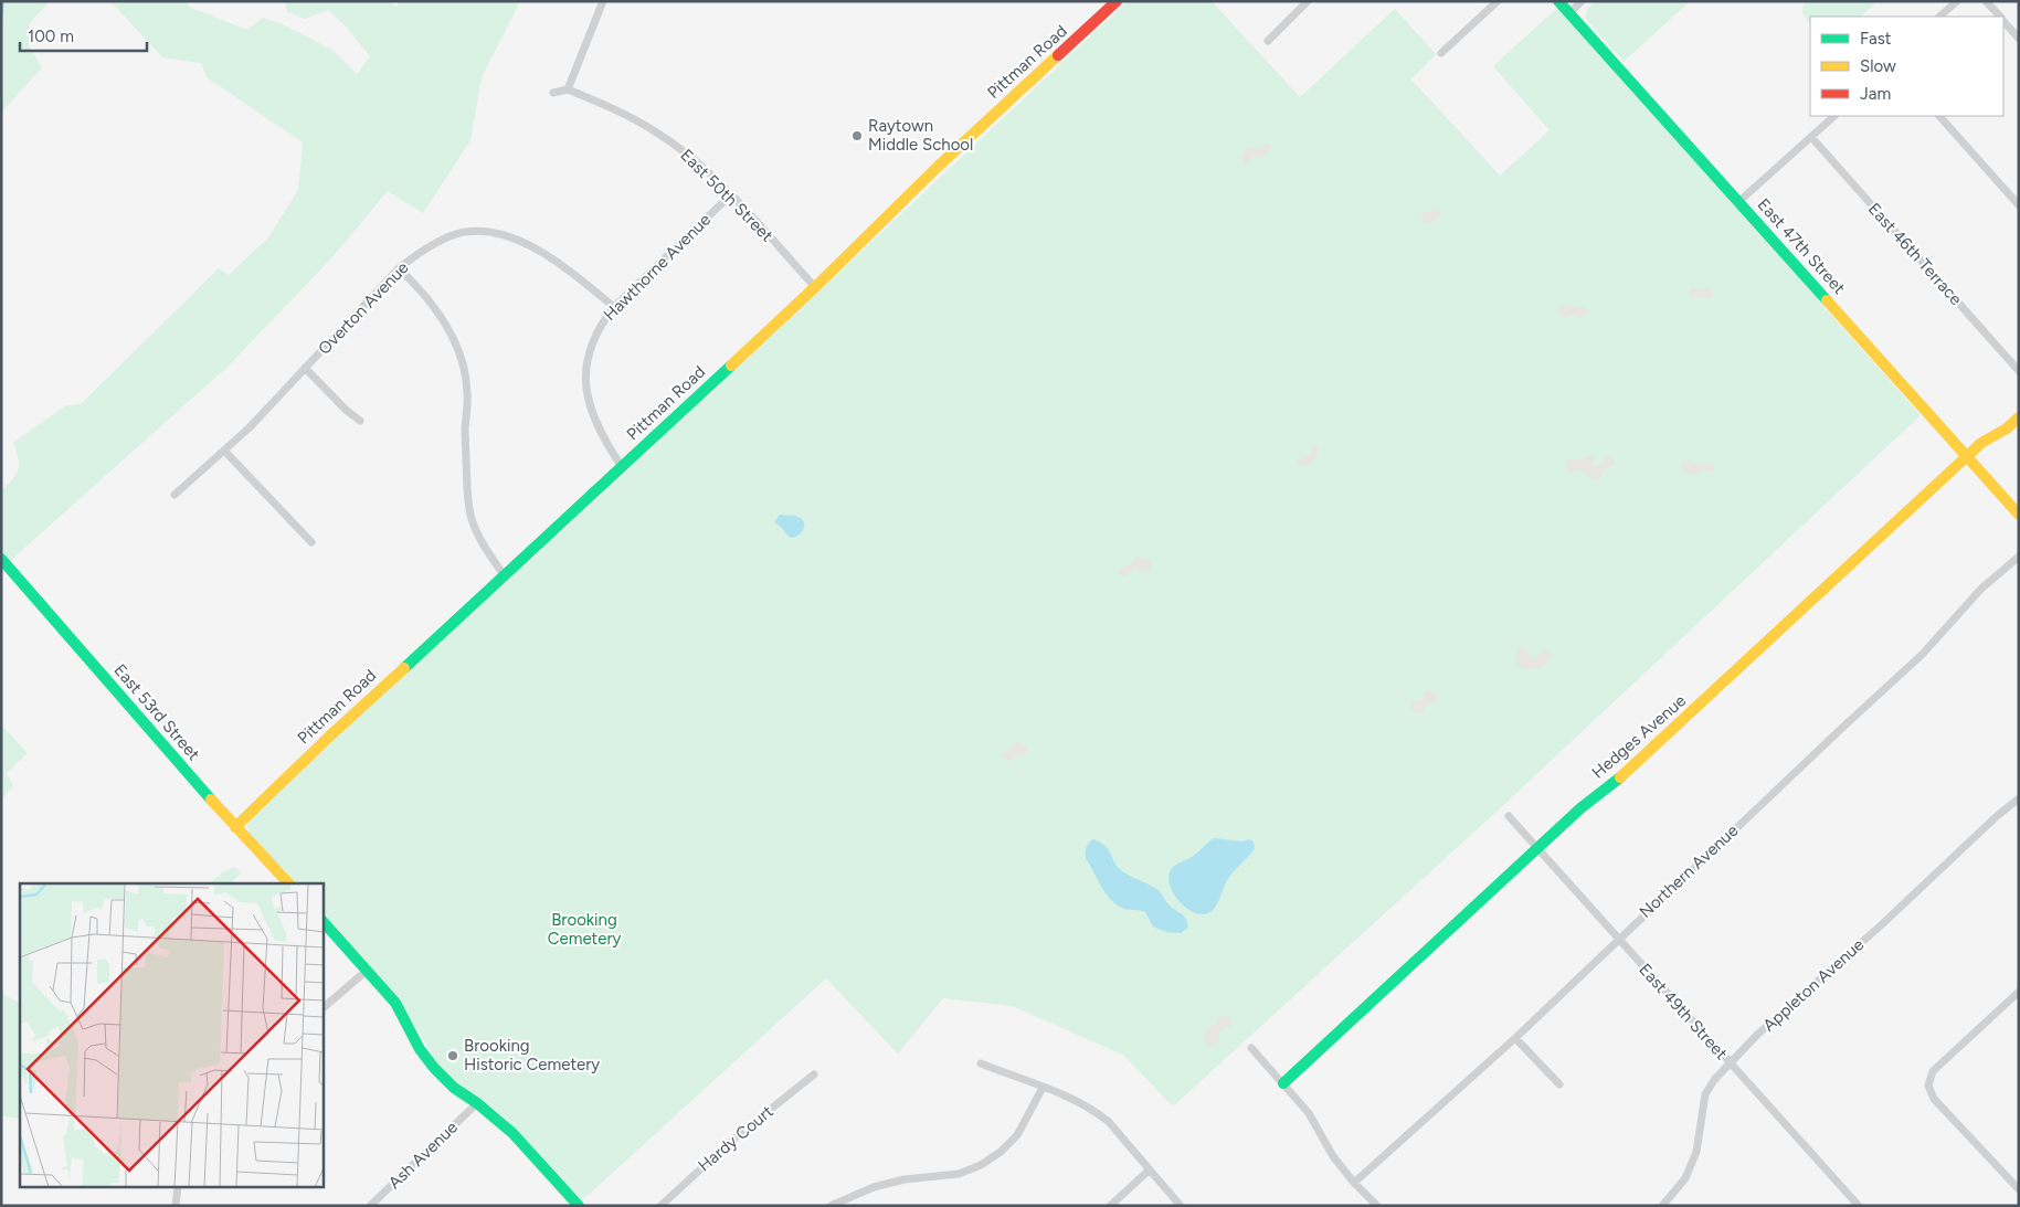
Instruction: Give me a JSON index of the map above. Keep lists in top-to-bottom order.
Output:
{
  "streets": {
    "street": [
      "Pittman Road",
      "East 50th Street",
      "East 47th Street",
      "East 46th Terrace",
      "Hawthorne Avenue",
      "Overton Avenue",
      "East 53rd Street",
      "Hedges Avenue",
      "Northern Avenue",
      "Appleton Avenue",
      "East 49th Street",
      "Hardy Court",
      "Ash Avenue"
    ]
  },
  "crossings": [
    ["Pittman Road", "East 50th Street"],
    ["Pittman Road", "Hawthorne Avenue"],
    ["Pittman Road", "East 53rd Street"],
    ["East 50th Street", "Hawthorne Avenue"],
    ["East 47th Street", "Hedges Avenue"],
    ["Hawthorne Avenue", "Overton Avenue"],
    ["Hedges Avenue", "East 49th Street"],
    ["Northern Avenue", "East 49th Street"],
    ["Appleton Avenue", "East 49th Street"]
  ],
  "parks": ["Brooking Cemetery"],
  "places": ["Raytown Middle School", "Brooking Historic Cemetery"],
  "legend": ["Fast", "Slow", "Jam"],
  "scale_bar": "100 m"
}
